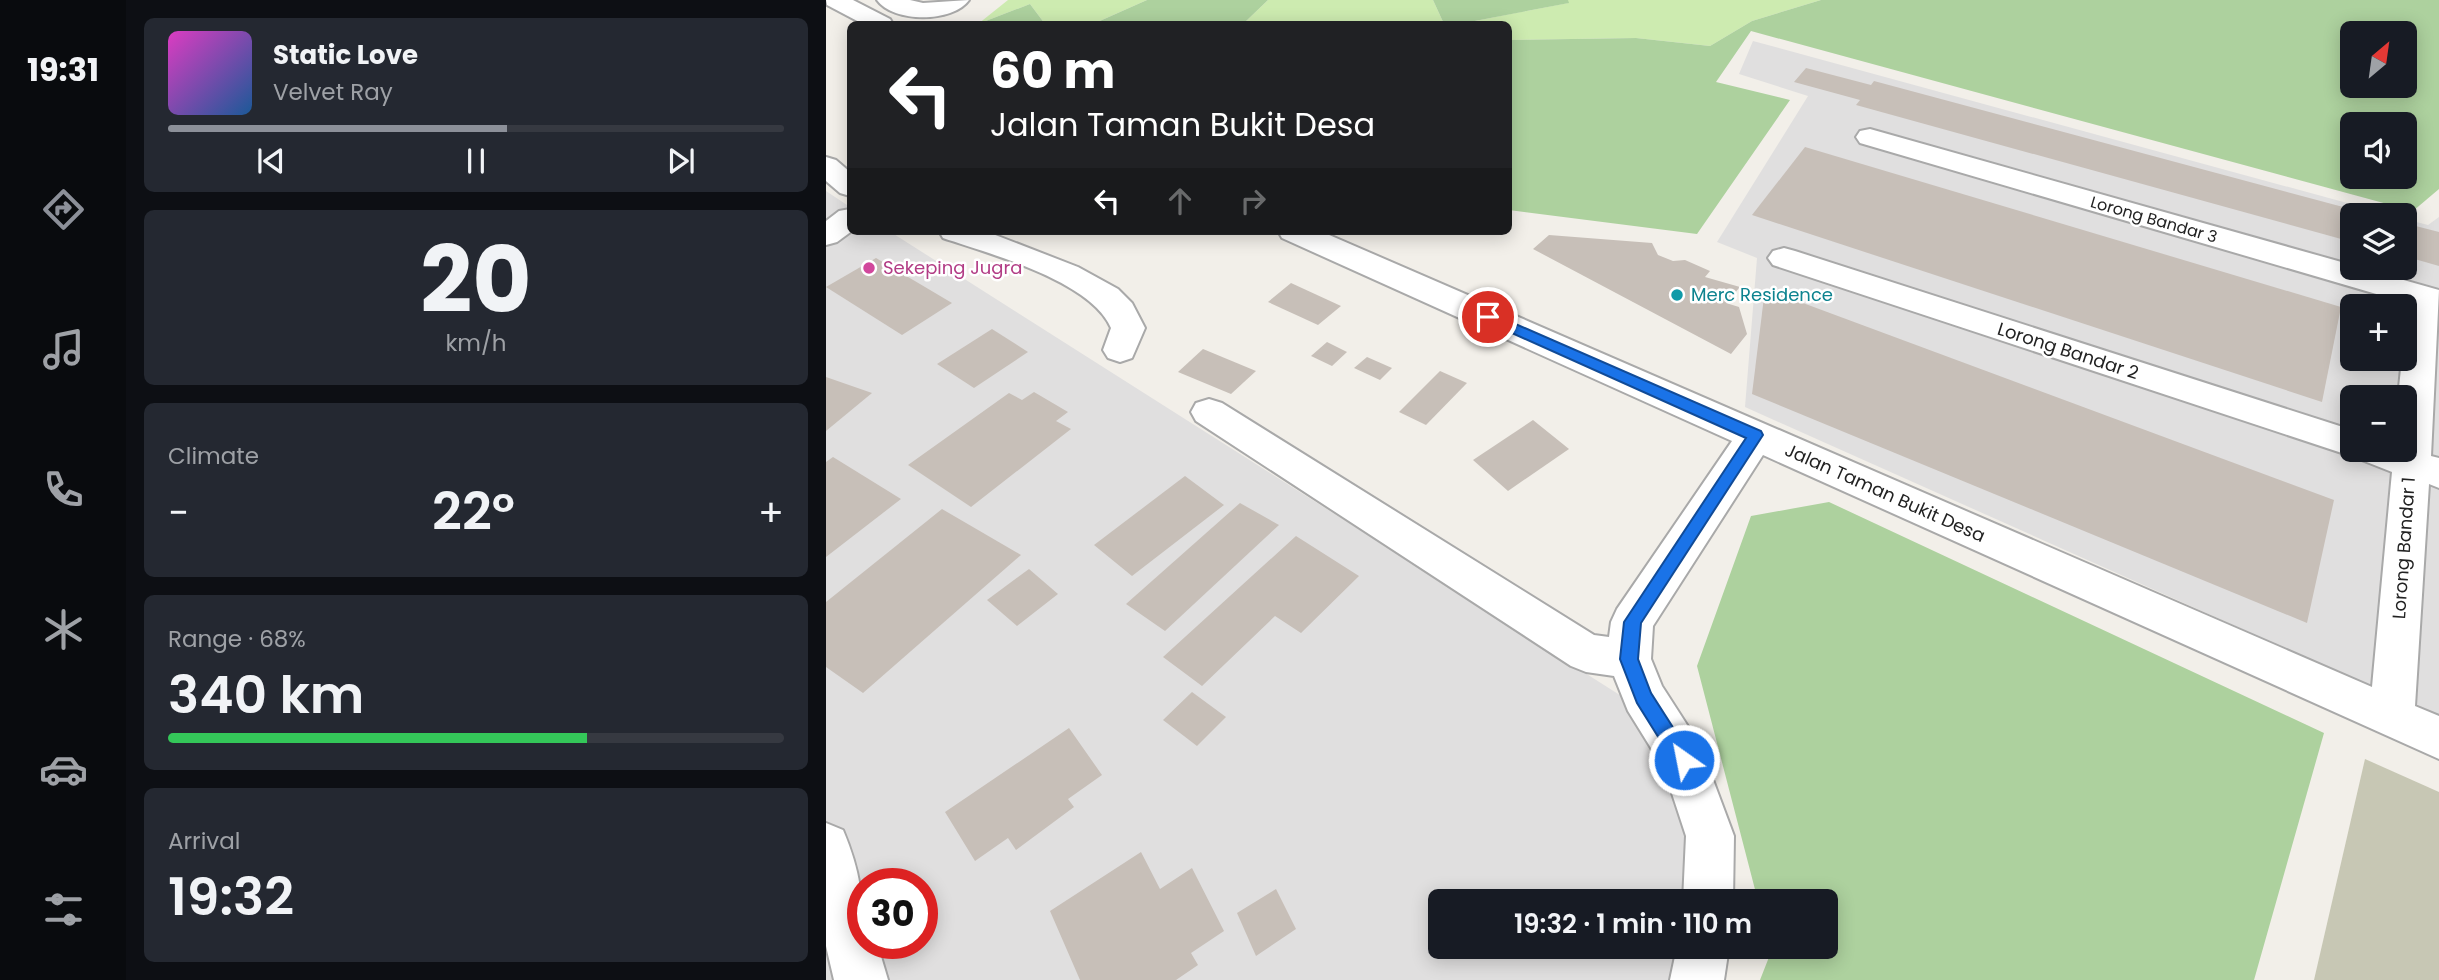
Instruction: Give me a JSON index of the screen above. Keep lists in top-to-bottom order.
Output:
{
  "streets": {
    "street": [
      "Lorong Bandar 3",
      "Lorong Bandar 2",
      "Jalan Taman Bukit Desa",
      "Lorong Bandar 1"
    ]
  },
  "crossings": [
    ["Lorong Bandar 3", "Lorong Bandar 1"],
    ["Jalan Taman Bukit Desa", "Lorong Bandar 1"]
  ],
  "places": ["Sekeping Jugra", "Merc Residence"],
  "north": "top right",
  "page": {
    "tabs": "19:31",
    "map_buttons": ["+", "−"],
    "turn": ["60 m", "Jalan Taman Bukit Desa"],
    "song": ["Static Love", "Velvet Ray"],
    "tile": [
      ["20", "km/h"],
      "Climate",
      ["Range · 68%", "340 km"],
      ["Arrival", "19:32"]
    ],
    "heat": ["−", "22°", "+"],
    "limit": "30",
    "trip": "19:32 · 1 min · 110 m"
  }
}
